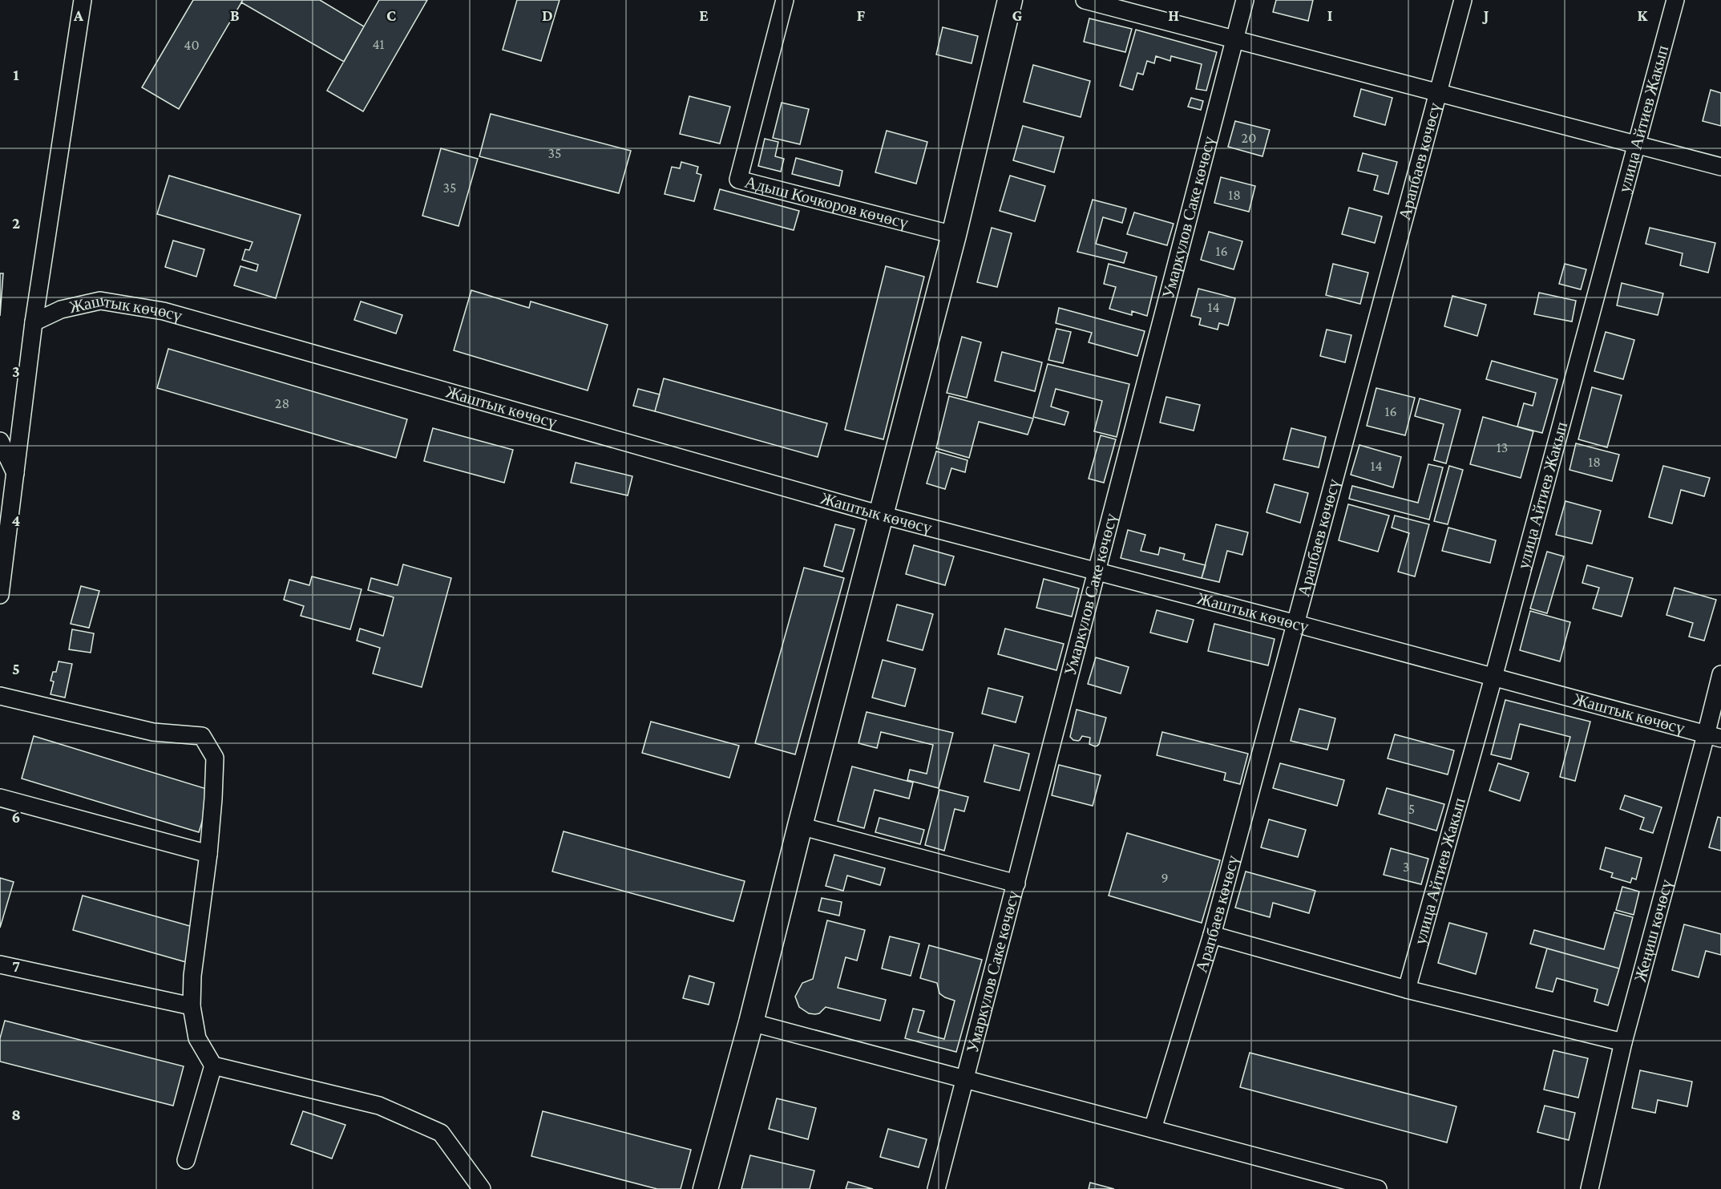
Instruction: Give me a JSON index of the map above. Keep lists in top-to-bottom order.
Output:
{
  "streets": {
    "street": [
      "улица Айтиев Жакып",
      "Арапбаев көчөсү",
      "Адыш Кочкоров көчөсү",
      "Умаркулов Саке көчөсү",
      "Жаштык көчөсү",
      "Жеңиш көчөсү"
    ]
  },
  "crossings": [
    ["улица Айтиев Жакып", "Жаштык көчөсү"],
    ["Арапбаев көчөсү", "Жаштык көчөсү"],
    ["Умаркулов Саке көчөсү", "Жаштык көчөсү"],
    ["Жаштык көчөсү", "Жеңиш көчөсү"]
  ],
  "house_numbers": [
    "41",
    "40",
    "20",
    "35",
    "35",
    "18",
    "16",
    "14",
    "28",
    "16",
    "13",
    "18",
    "14",
    "5",
    "3",
    "9"
  ],
  "grid": {
    "columns": [
      "A",
      "B",
      "C",
      "D",
      "E",
      "F",
      "G",
      "H",
      "I",
      "J",
      "K"
    ],
    "rows": [
      "1",
      "2",
      "3",
      "4",
      "5",
      "6",
      "7",
      "8"
    ]
  }
}
